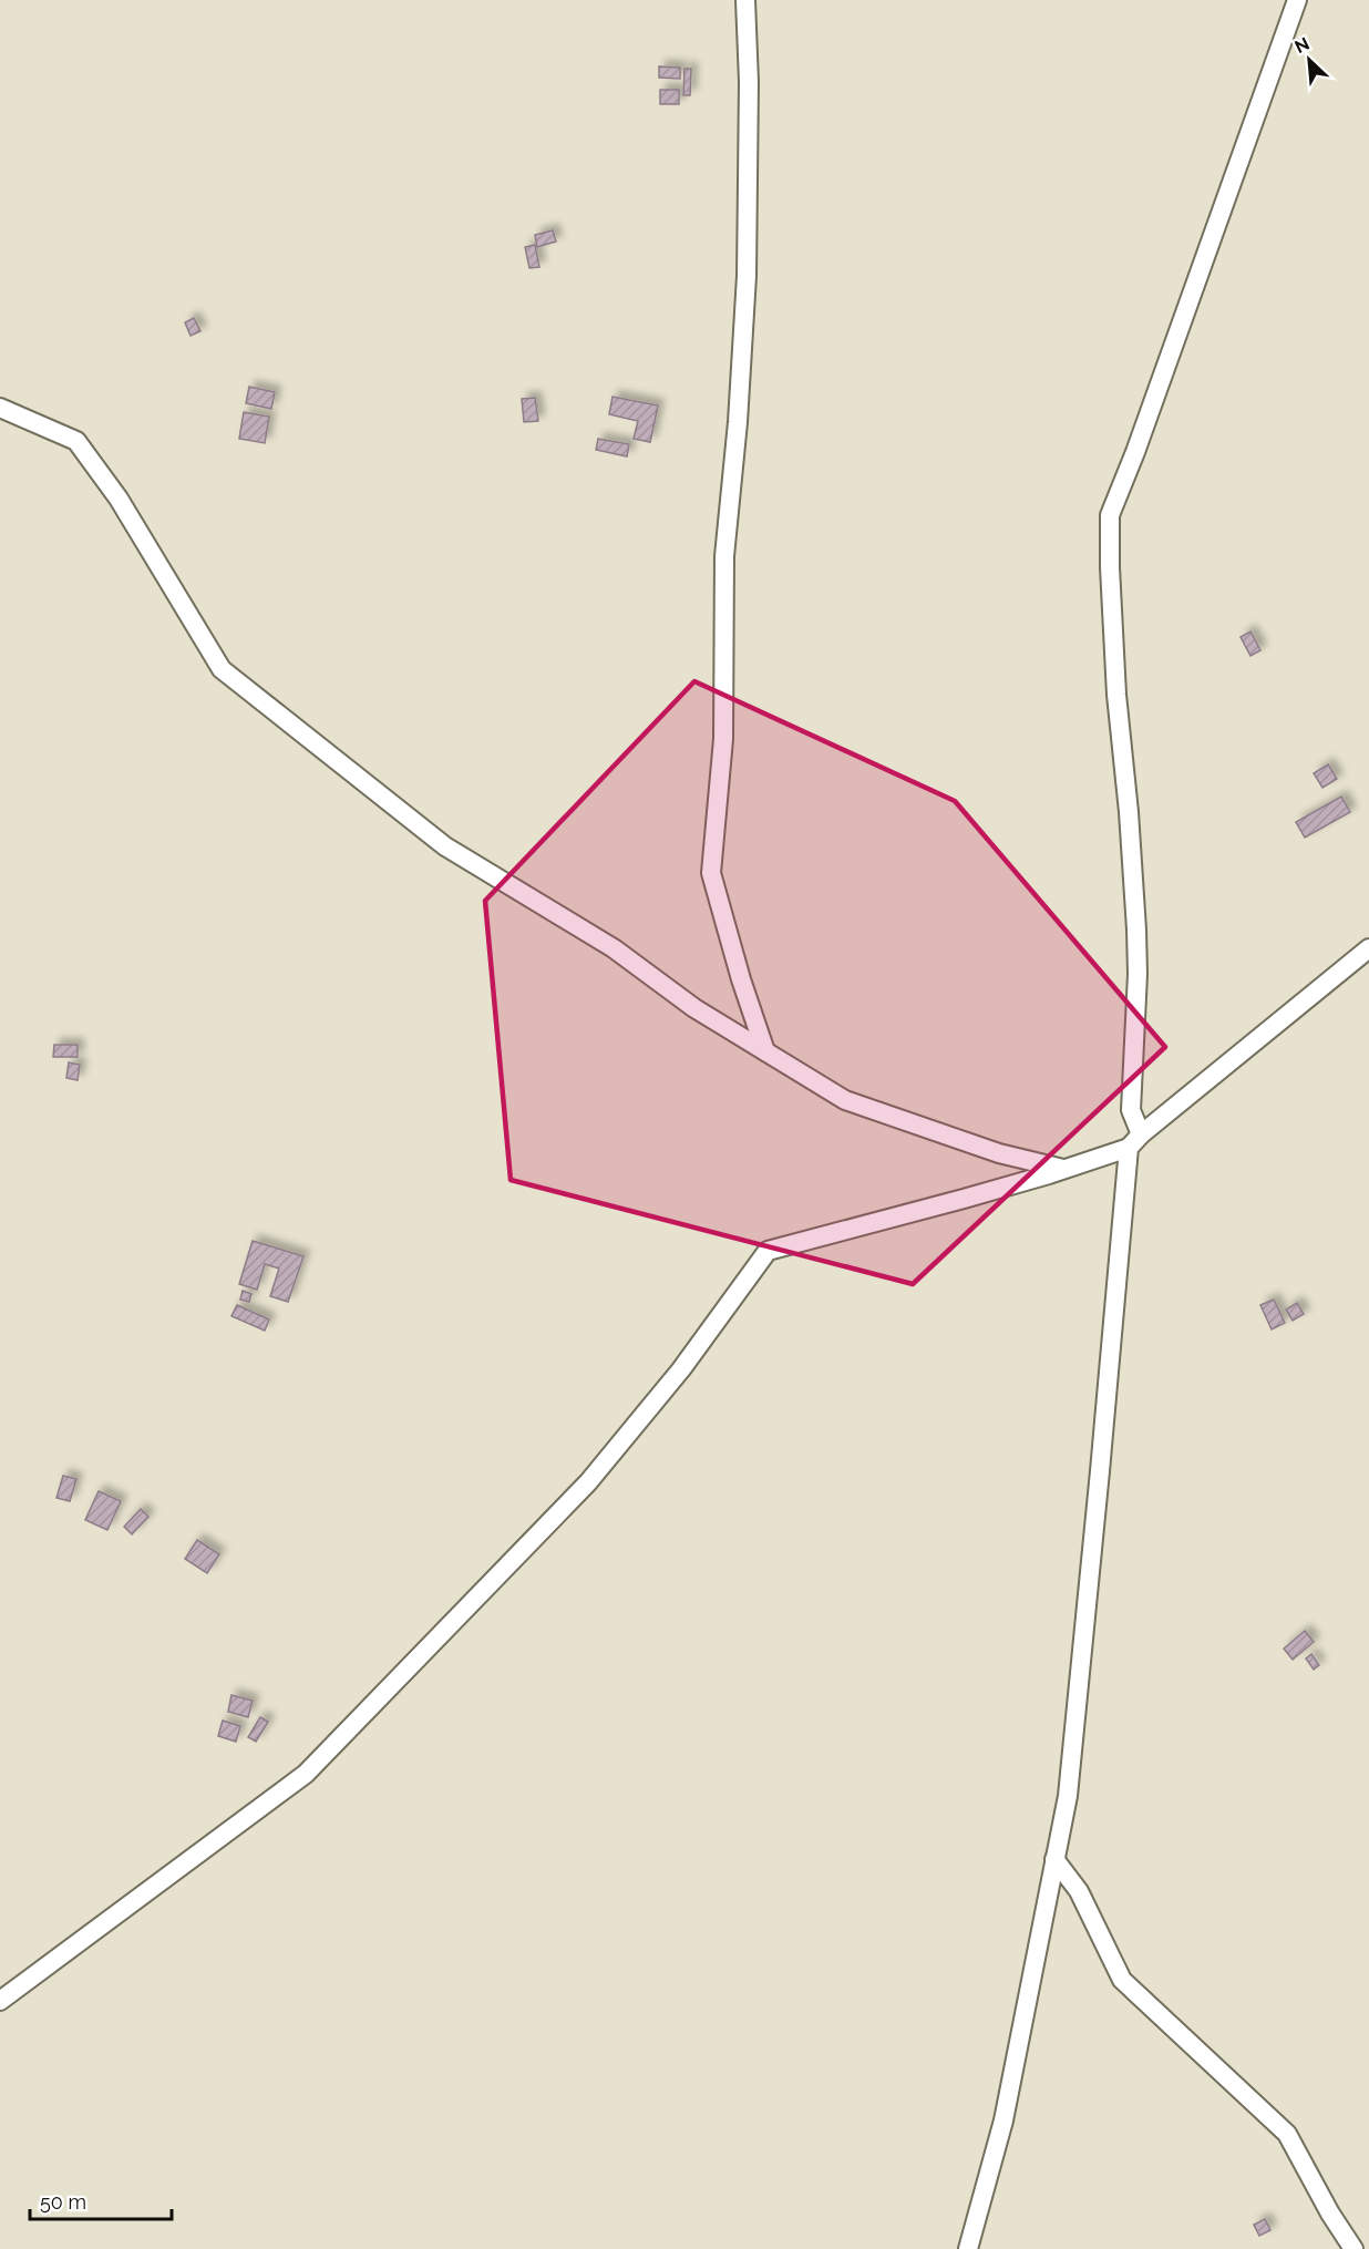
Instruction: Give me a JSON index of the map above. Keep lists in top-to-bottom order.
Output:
{
  "scale_bar": "50 m",
  "north": "top left"
}
